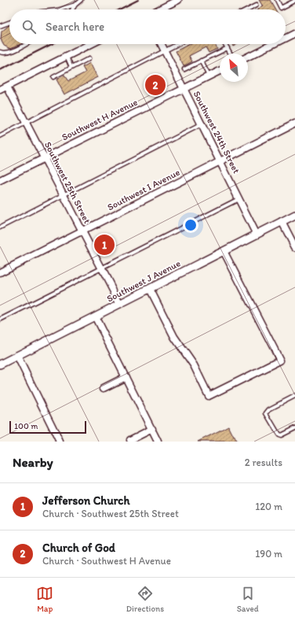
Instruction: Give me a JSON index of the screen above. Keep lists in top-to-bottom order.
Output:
{
  "streets": {
    "street": [
      "Southwest H Avenue",
      "Southwest 24th Street",
      "Southwest 25th Street",
      "Southwest I Avenue",
      "Southwest J Avenue"
    ]
  },
  "crossings": [
    ["Southwest H Avenue", "Southwest 24th Street"],
    ["Southwest H Avenue", "Southwest 25th Street"],
    ["Southwest 24th Street", "Southwest I Avenue"],
    ["Southwest 24th Street", "Southwest J Avenue"],
    ["Southwest 25th Street", "Southwest I Avenue"],
    ["Southwest 25th Street", "Southwest J Avenue"]
  ],
  "scale_bar": "100 m",
  "north": "top left",
  "page": {
    "search": "Search here",
    "pins": ["2", "1"],
    "scale": "100 m",
    "heading": ["Nearby", "2 results"],
    "list": [
      {
        "mark": "1",
        "name": "Jefferson Church",
        "note": "Church · Southwest 25th Street",
        "value": "120 m"
      },
      {
        "mark": "2",
        "name": "Church of God",
        "note": "Church · Southwest H Avenue",
        "value": "190 m"
      }
    ],
    "nav": ["Map", "Directions", "Saved"]
  }
}
